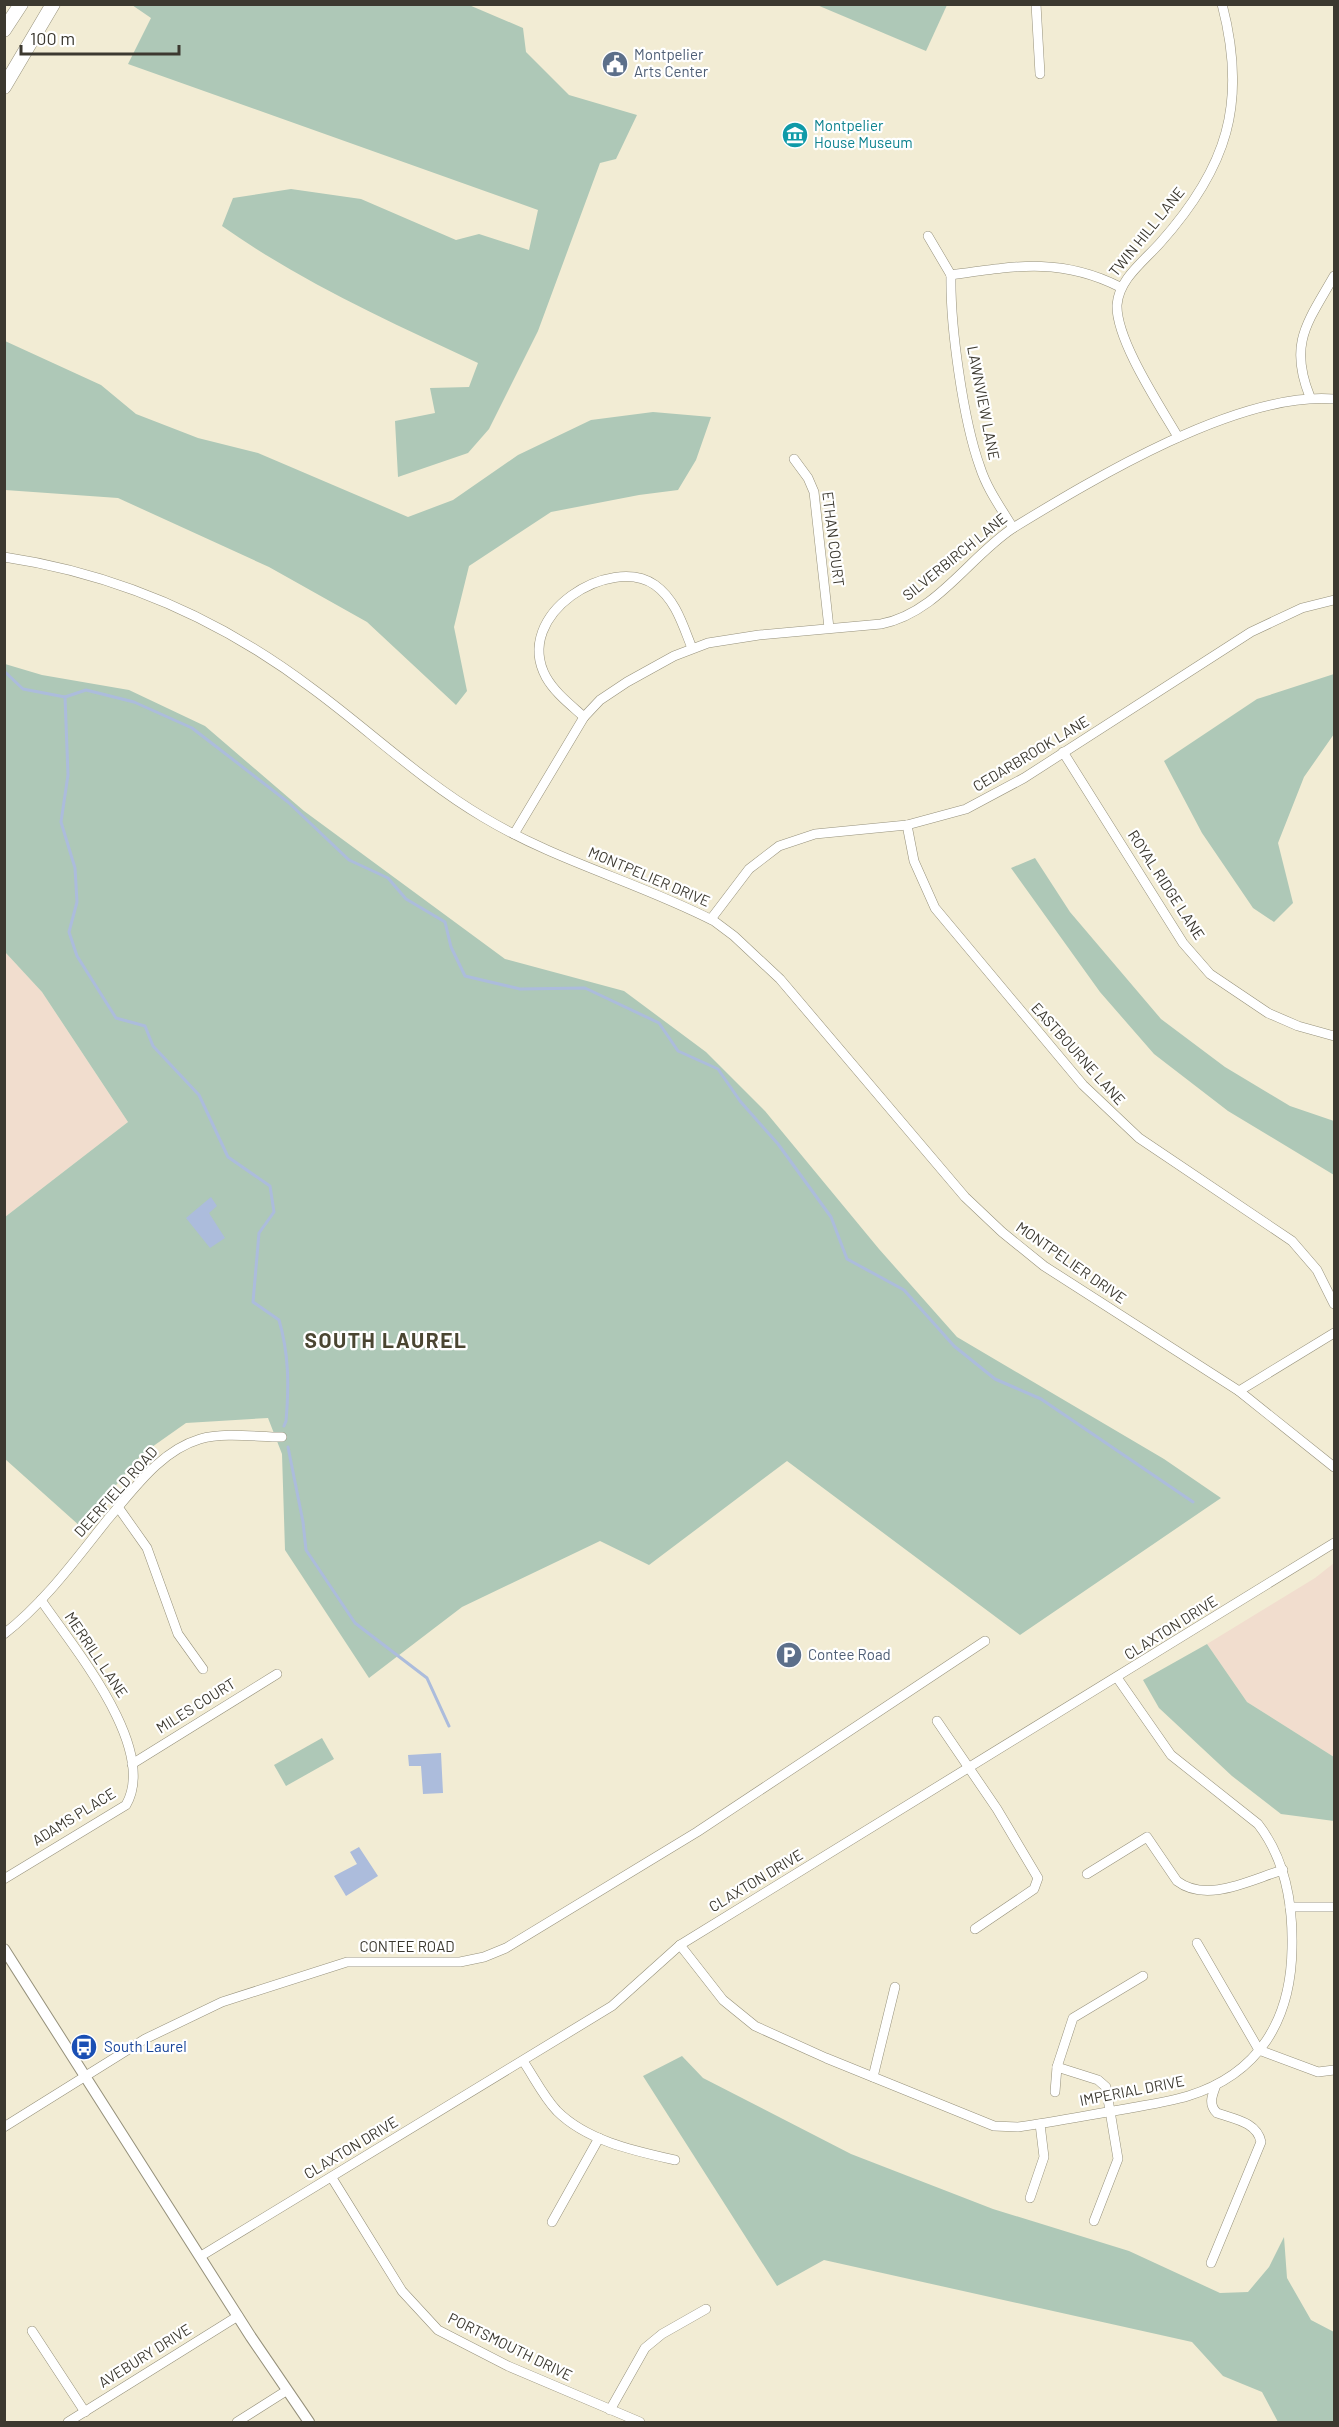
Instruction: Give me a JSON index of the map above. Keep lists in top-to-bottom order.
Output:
{
  "streets": {
    "street": [
      "TWIN HILL LANE",
      "LAWNVIEW LANE",
      "ETHAN COURT",
      "SILVERBIRCH LANE",
      "CEDARBROOK LANE",
      "MONTPELIER DRIVE",
      "ROYAL RIDGE LANE",
      "EASTBOURNE LANE",
      "DEERFIELD ROAD",
      "CLAXTON DRIVE",
      "MERRILL LANE",
      "MILES COURT",
      "ADAMS PLACE",
      "CONTEE ROAD",
      "IMPERIAL DRIVE",
      "PORTSMOUTH DRIVE",
      "AVEBURY DRIVE"
    ]
  },
  "crossings": [
    ["TWIN HILL LANE", "SILVERBIRCH LANE"],
    ["LAWNVIEW LANE", "SILVERBIRCH LANE"],
    ["ETHAN COURT", "SILVERBIRCH LANE"],
    ["SILVERBIRCH LANE", "MONTPELIER DRIVE"],
    ["CEDARBROOK LANE", "MONTPELIER DRIVE"],
    ["CEDARBROOK LANE", "ROYAL RIDGE LANE"],
    ["CEDARBROOK LANE", "EASTBOURNE LANE"],
    ["DEERFIELD ROAD", "MERRILL LANE"],
    ["CLAXTON DRIVE", "IMPERIAL DRIVE"],
    ["CLAXTON DRIVE", "PORTSMOUTH DRIVE"],
    ["MERRILL LANE", "MILES COURT"],
    ["MERRILL LANE", "ADAMS PLACE"],
    ["MILES COURT", "ADAMS PLACE"]
  ],
  "districts": ["SOUTH LAUREL"],
  "places": {
    "public building": ["Montpelier Arts Center"],
    "museum": ["Montpelier House Museum"],
    "parking": ["Contee Road"],
    "bus stop": ["South Laurel"]
  },
  "scale_bar": "100 m"
}
